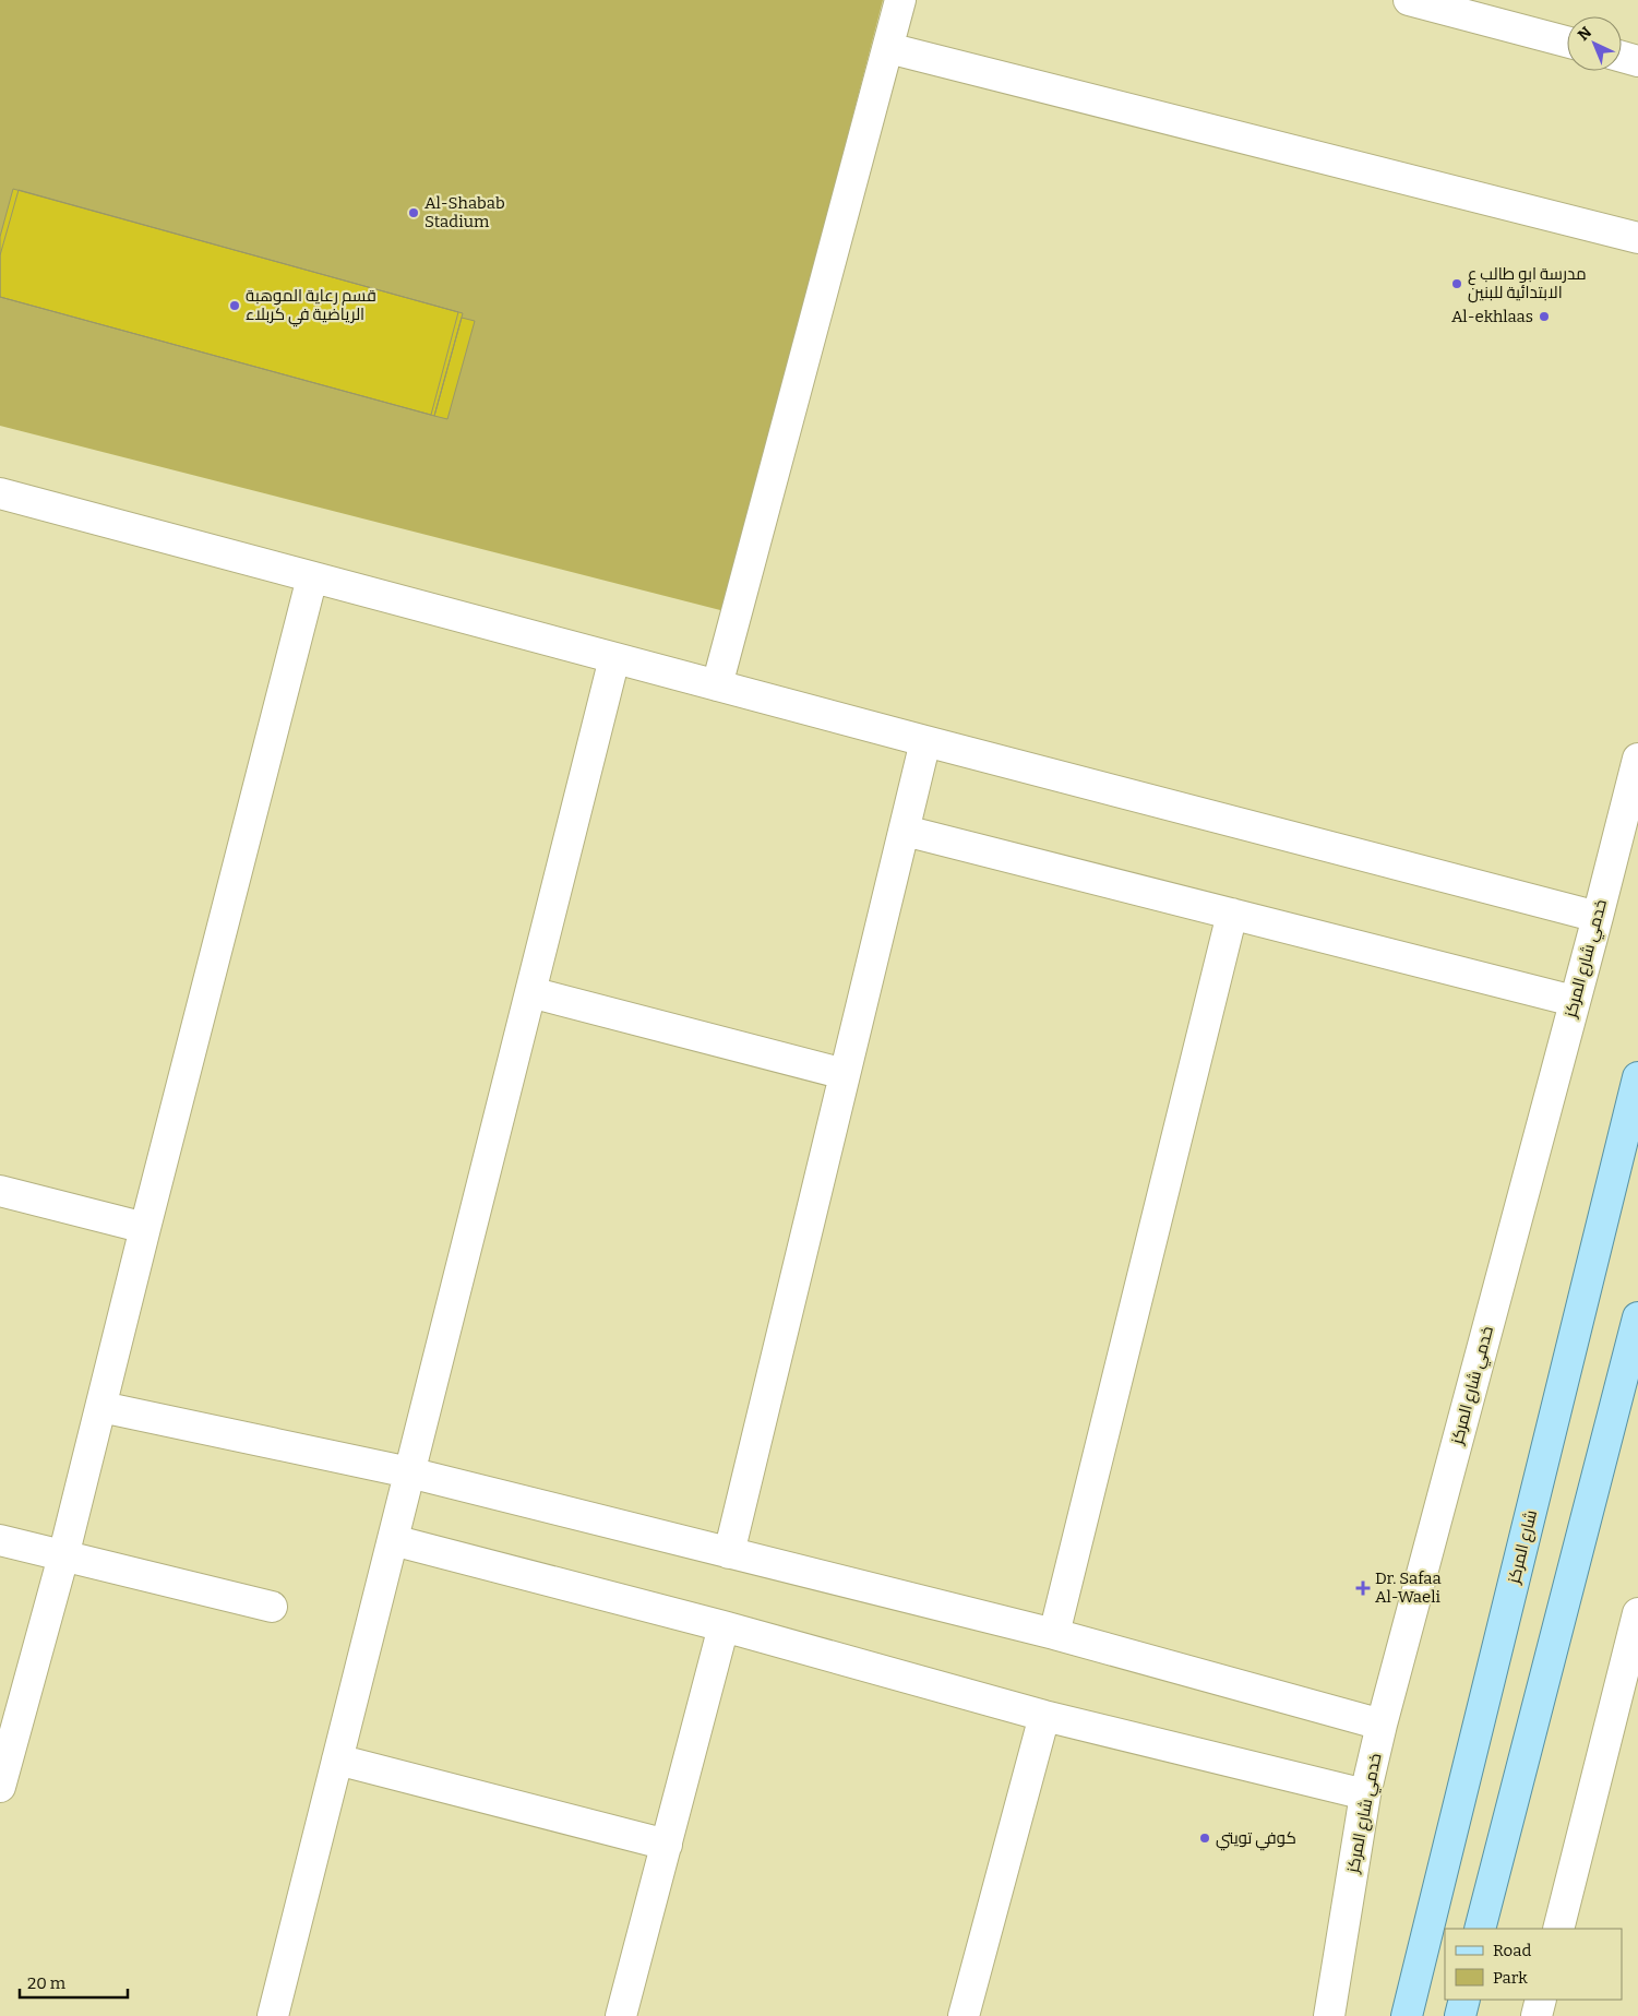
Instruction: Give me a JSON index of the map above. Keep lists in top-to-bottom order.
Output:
{
  "streets": {
    "main road": ["شارع المركز"],
    "street": ["خدمي شارع المركز"]
  },
  "places": {
    "other": [
      "Al-Shabab Stadium",
      "مدرسة ابو طالب ع الابتدائية للبنين",
      "قسم رعاية الموهبة الرياضية في كربلاء",
      "Al-ekhlaas",
      "كوفي تويتي"
    ],
    "health": ["Dr. Safaa Al-Waeli"]
  },
  "legend": ["Road", "Park"],
  "scale_bar": "20 m",
  "north": "top left"
}
